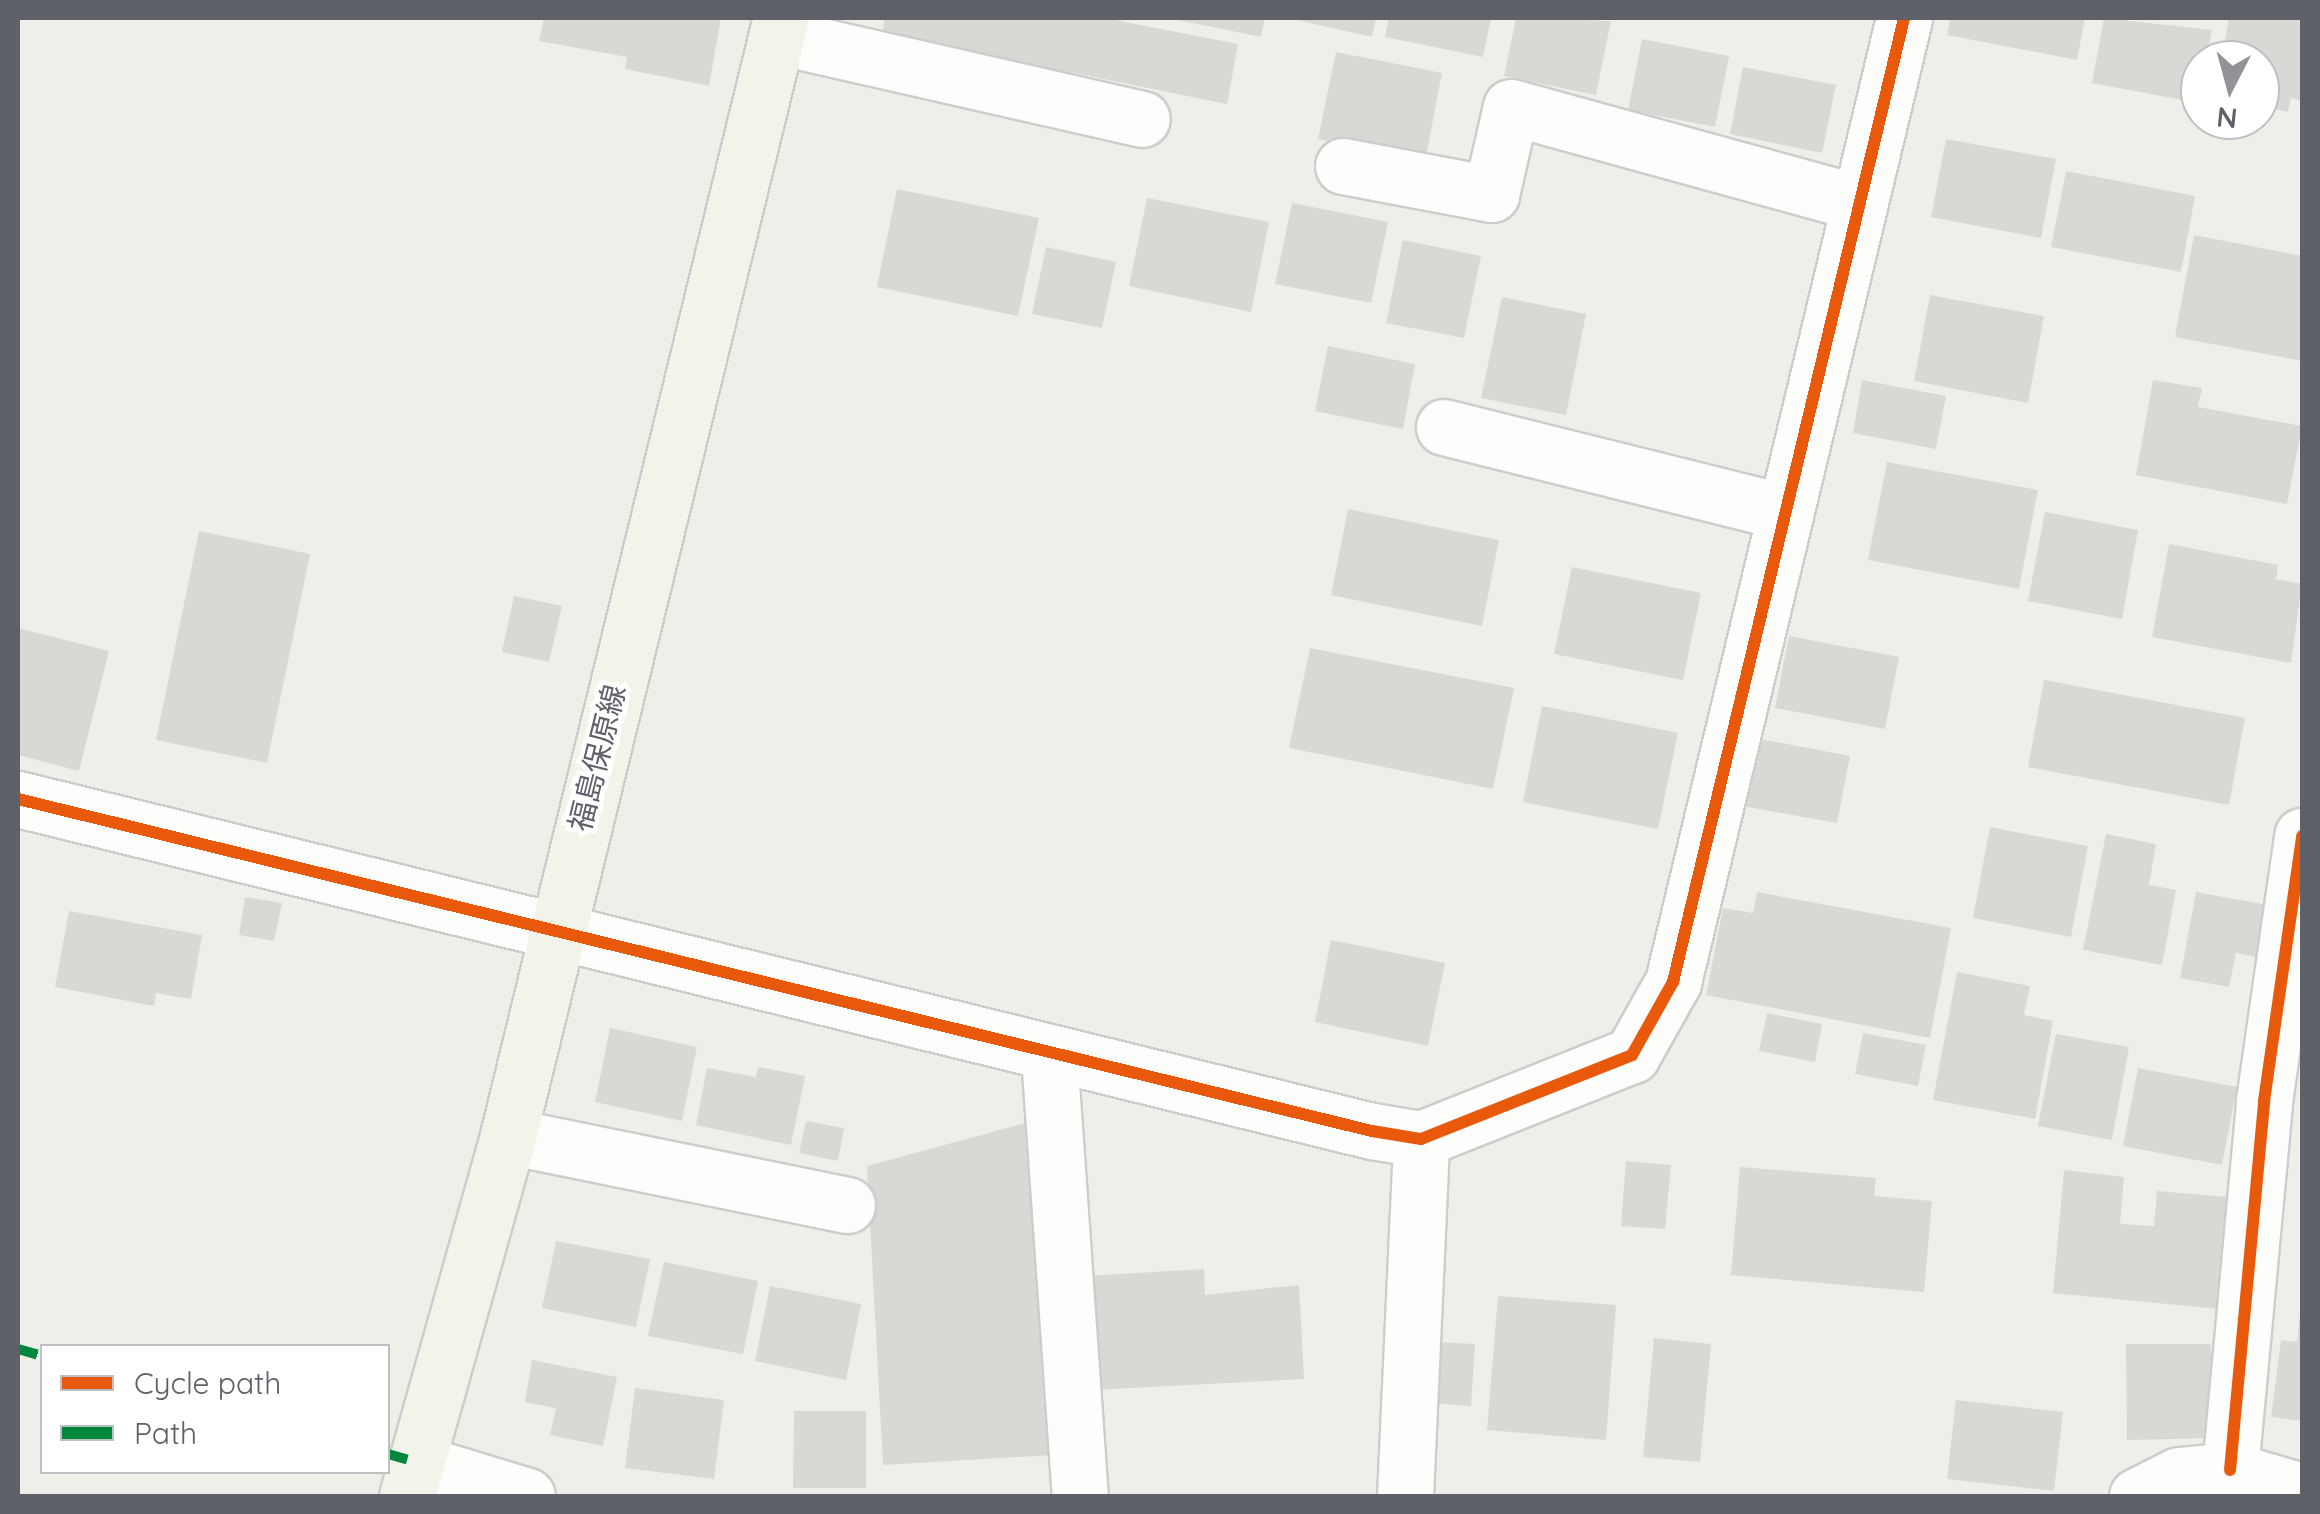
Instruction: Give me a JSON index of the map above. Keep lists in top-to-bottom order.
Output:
{
  "streets": {
    "main road": ["福島保原線"]
  },
  "legend": ["Cycle path", "Path"],
  "north": "bottom"
}
